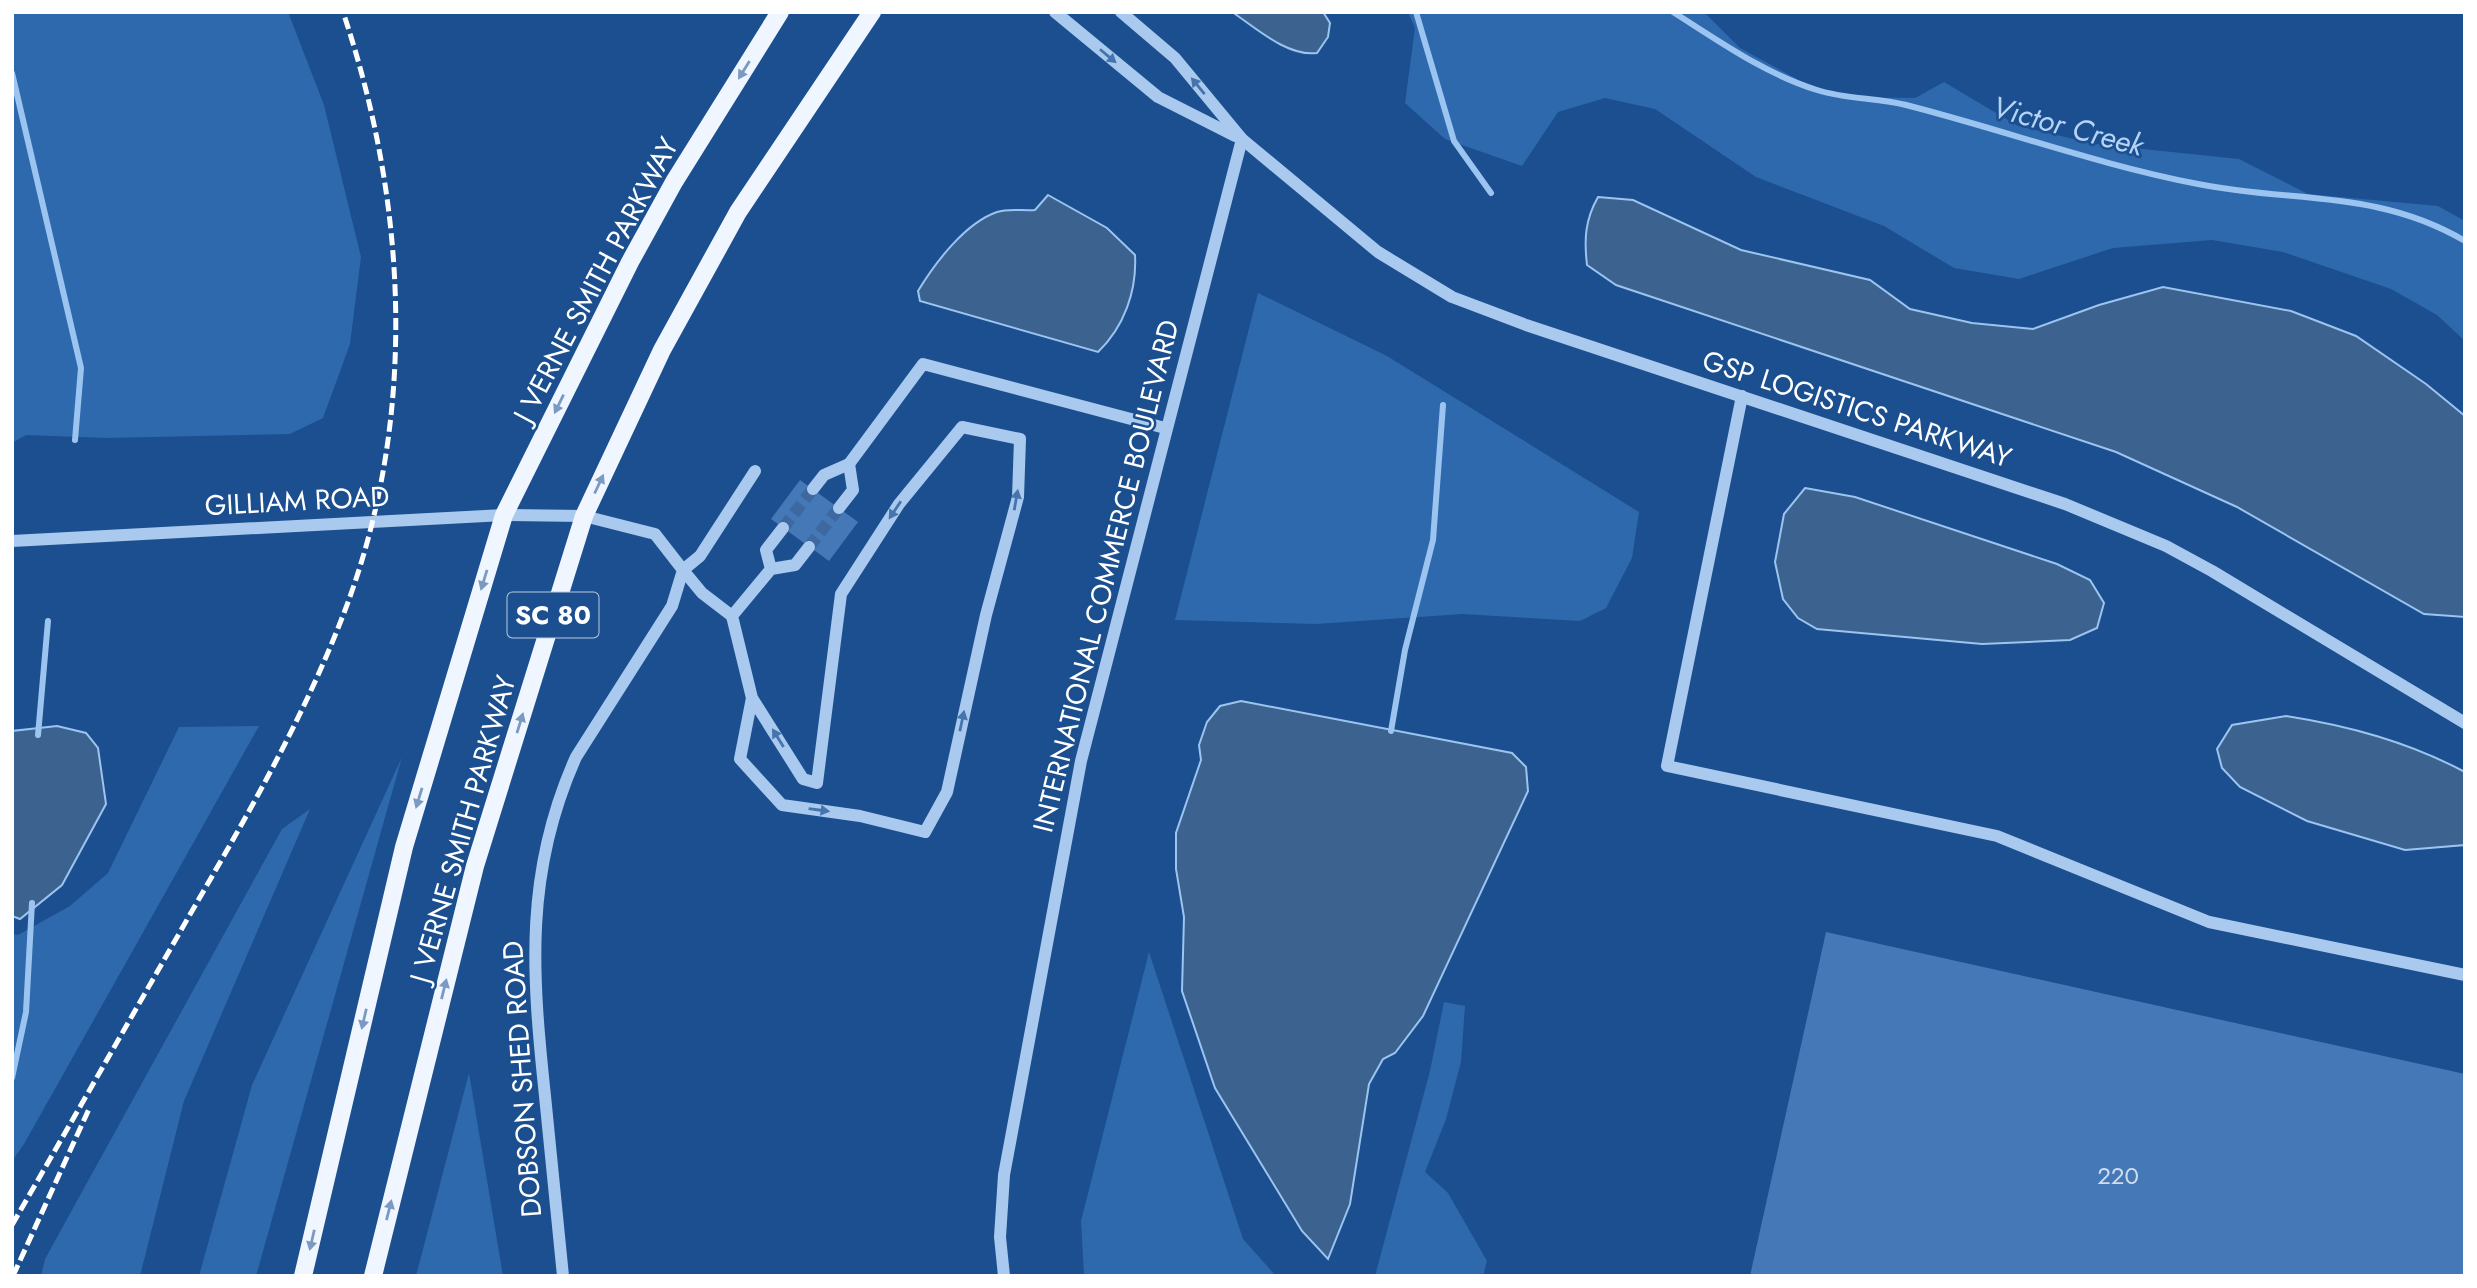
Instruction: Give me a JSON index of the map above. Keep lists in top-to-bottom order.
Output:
{
  "streets": {
    "main road": ["J VERNE SMITH PARKWAY", "SC 80"],
    "street": [
      "GSP LOGISTICS PARKWAY",
      "GILLIAM ROAD",
      "INTERNATIONAL COMMERCE BOULEVARD",
      "DOBSON SHED ROAD"
    ]
  },
  "crossings": [
    ["J VERNE SMITH PARKWAY", "GILLIAM ROAD"],
    ["GSP LOGISTICS PARKWAY", "INTERNATIONAL COMMERCE BOULEVARD"]
  ],
  "water": ["Victor Creek"],
  "house_numbers": ["220"]
}
